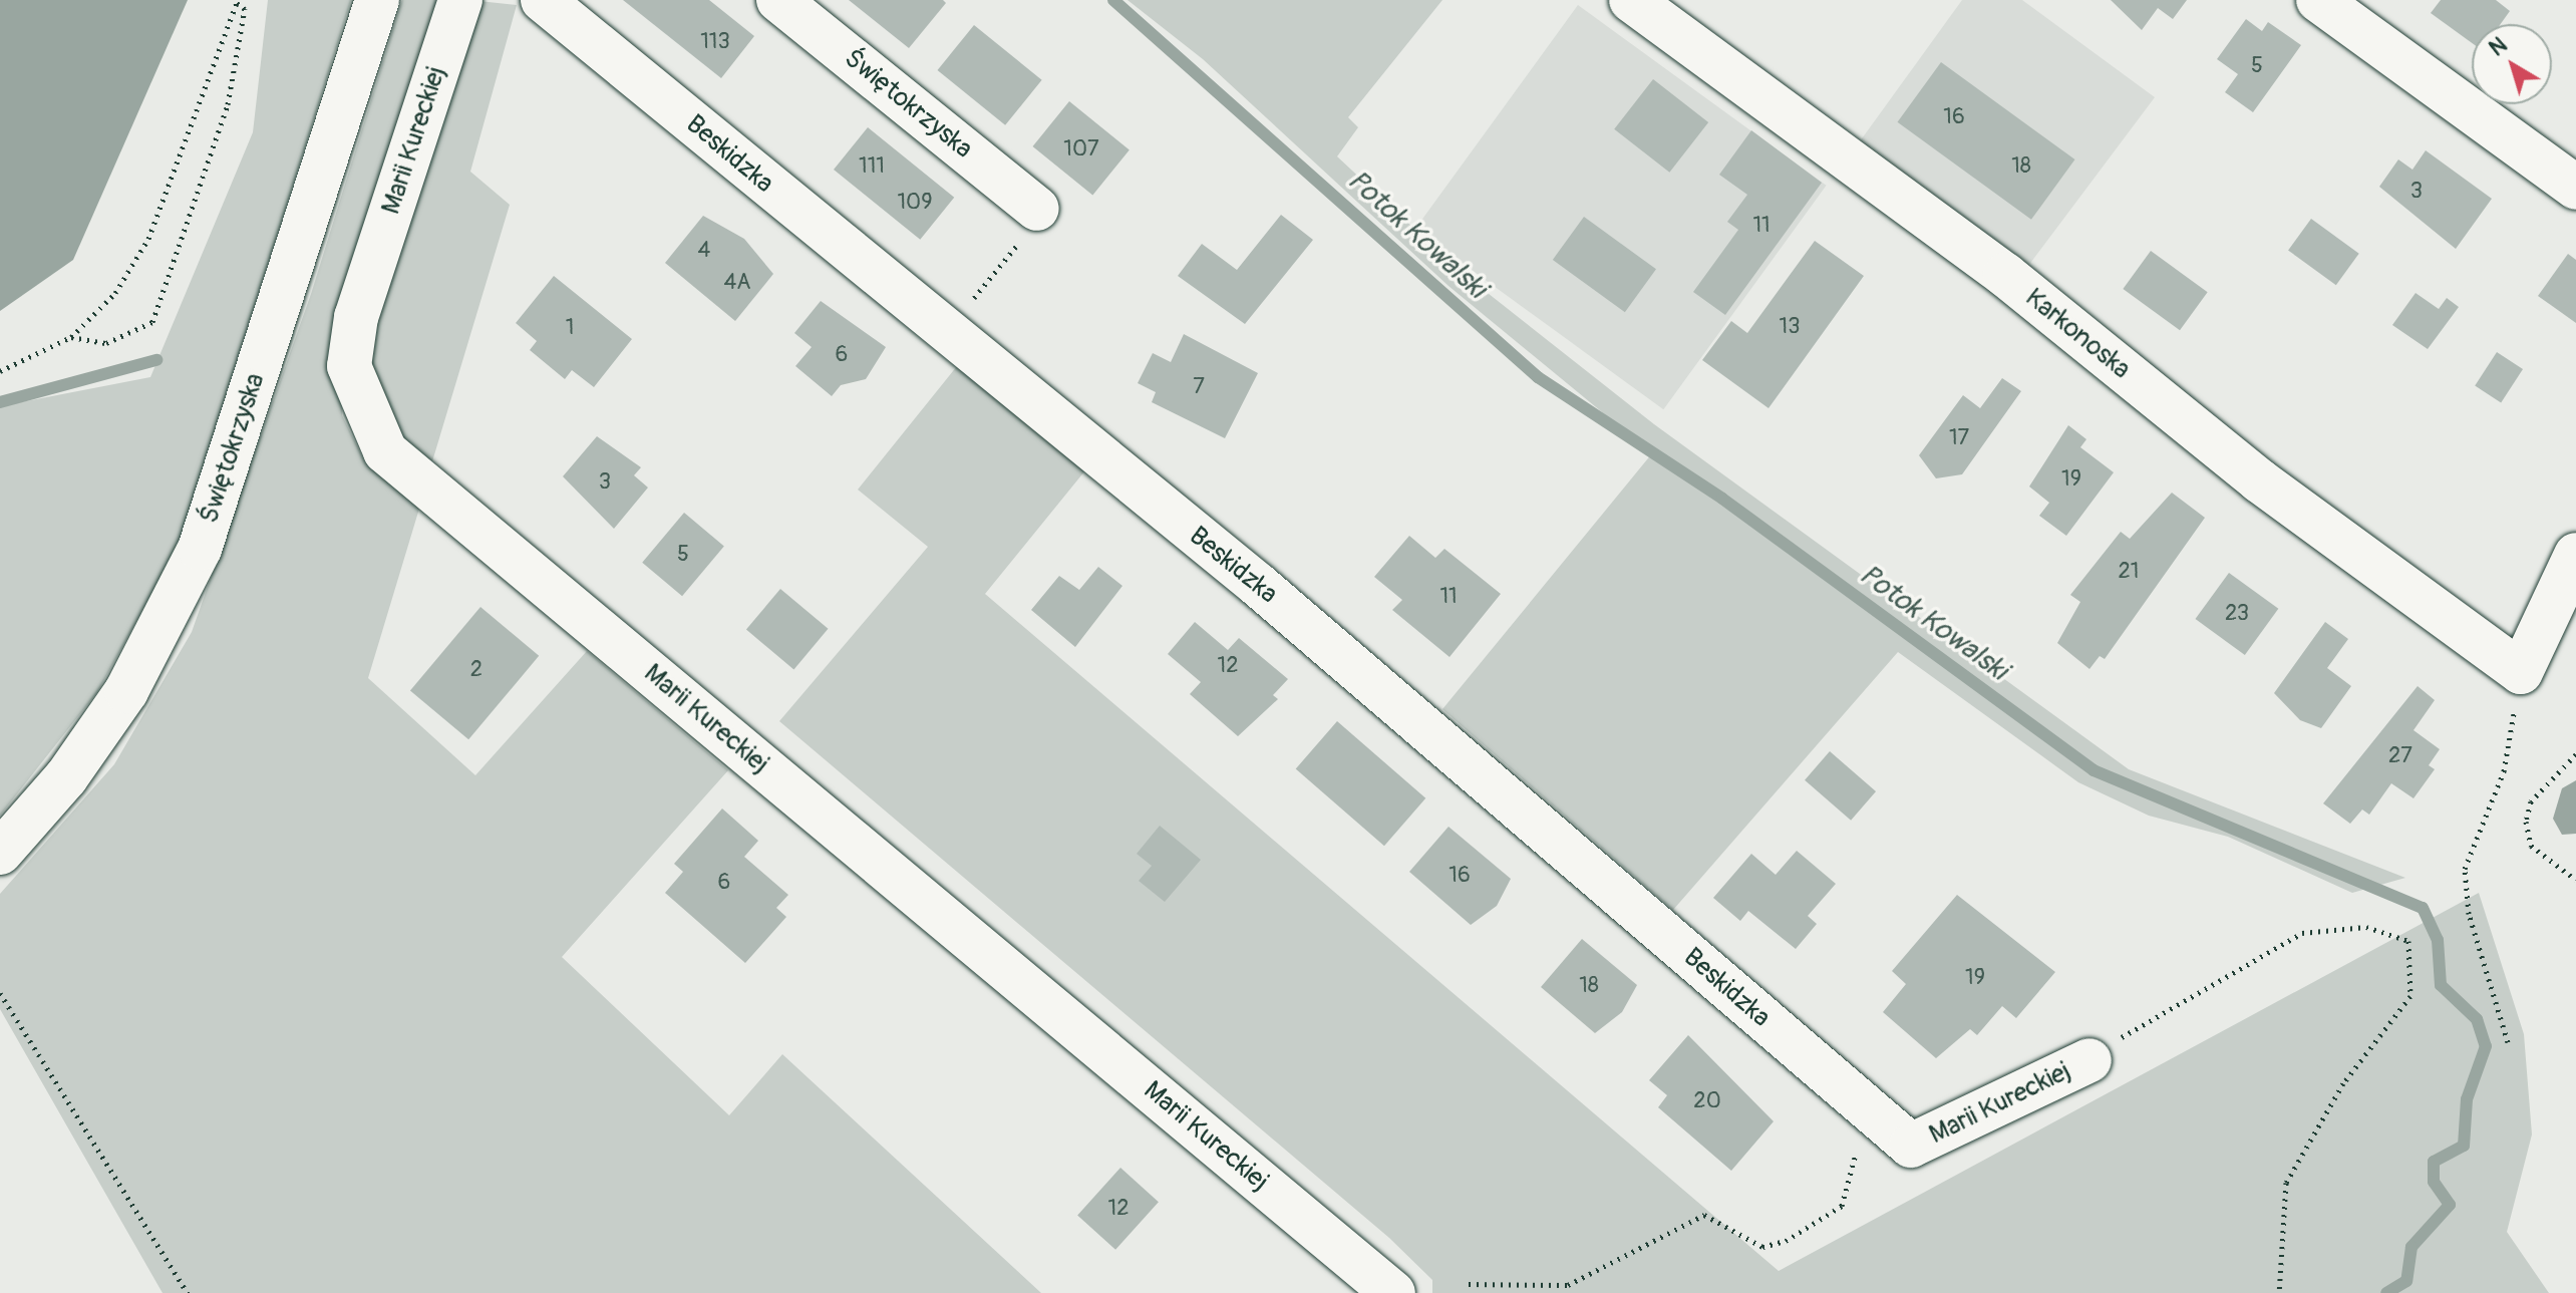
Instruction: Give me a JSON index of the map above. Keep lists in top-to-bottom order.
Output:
{
  "streets": {
    "street": [
      "Świętokrzyska",
      "Marii Kureckiej",
      "Beskidzka",
      "Karkonoska"
    ]
  },
  "crossings": [
    ["Marii Kureckiej", "Beskidzka"]
  ],
  "water": ["Potok Kowalski"],
  "house_numbers": [
    "113",
    "5",
    "16",
    "107",
    "111",
    "18",
    "3",
    "109",
    "11",
    "4",
    "4A",
    "13",
    "1",
    "6",
    "7",
    "17",
    "19",
    "3",
    "5",
    "21",
    "11",
    "23",
    "12",
    "2",
    "27",
    "16",
    "6",
    "19",
    "18",
    "20",
    "12"
  ],
  "north": "top left"
}
